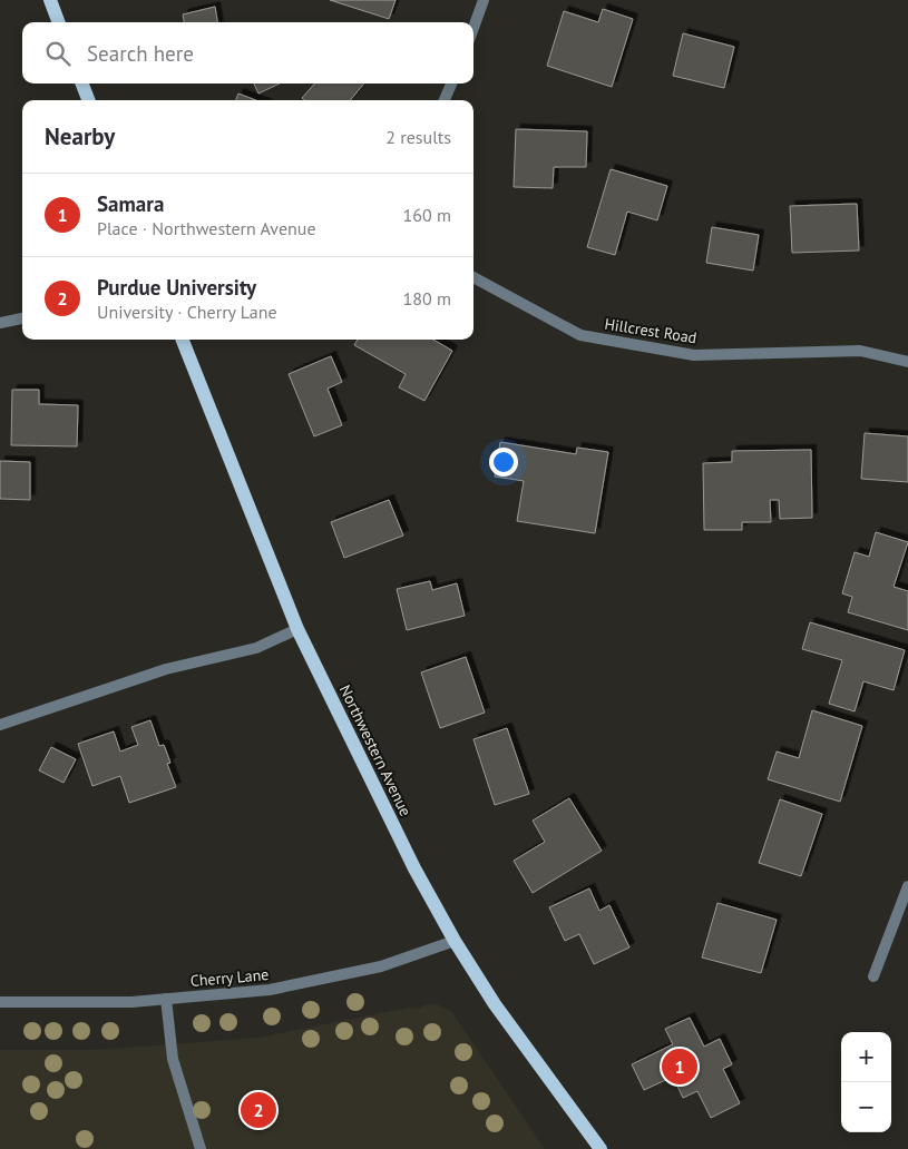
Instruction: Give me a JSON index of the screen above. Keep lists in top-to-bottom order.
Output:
{
  "streets": {
    "main road": ["Northwestern Avenue"],
    "street": ["Hillcrest Road", "Cherry Lane"]
  },
  "crossings": [
    ["Northwestern Avenue", "Cherry Lane"]
  ],
  "page": {
    "search": "Search here",
    "heading": ["Nearby", "2 results"],
    "list": [
      {
        "mark": "1",
        "name": "Samara",
        "note": "Place · Northwestern Avenue",
        "value": "160 m"
      },
      {
        "mark": "2",
        "name": "Purdue University",
        "note": "University · Cherry Lane",
        "value": "180 m"
      }
    ],
    "map_buttons": ["+", "−"],
    "pins": ["1", "2"]
  }
}
